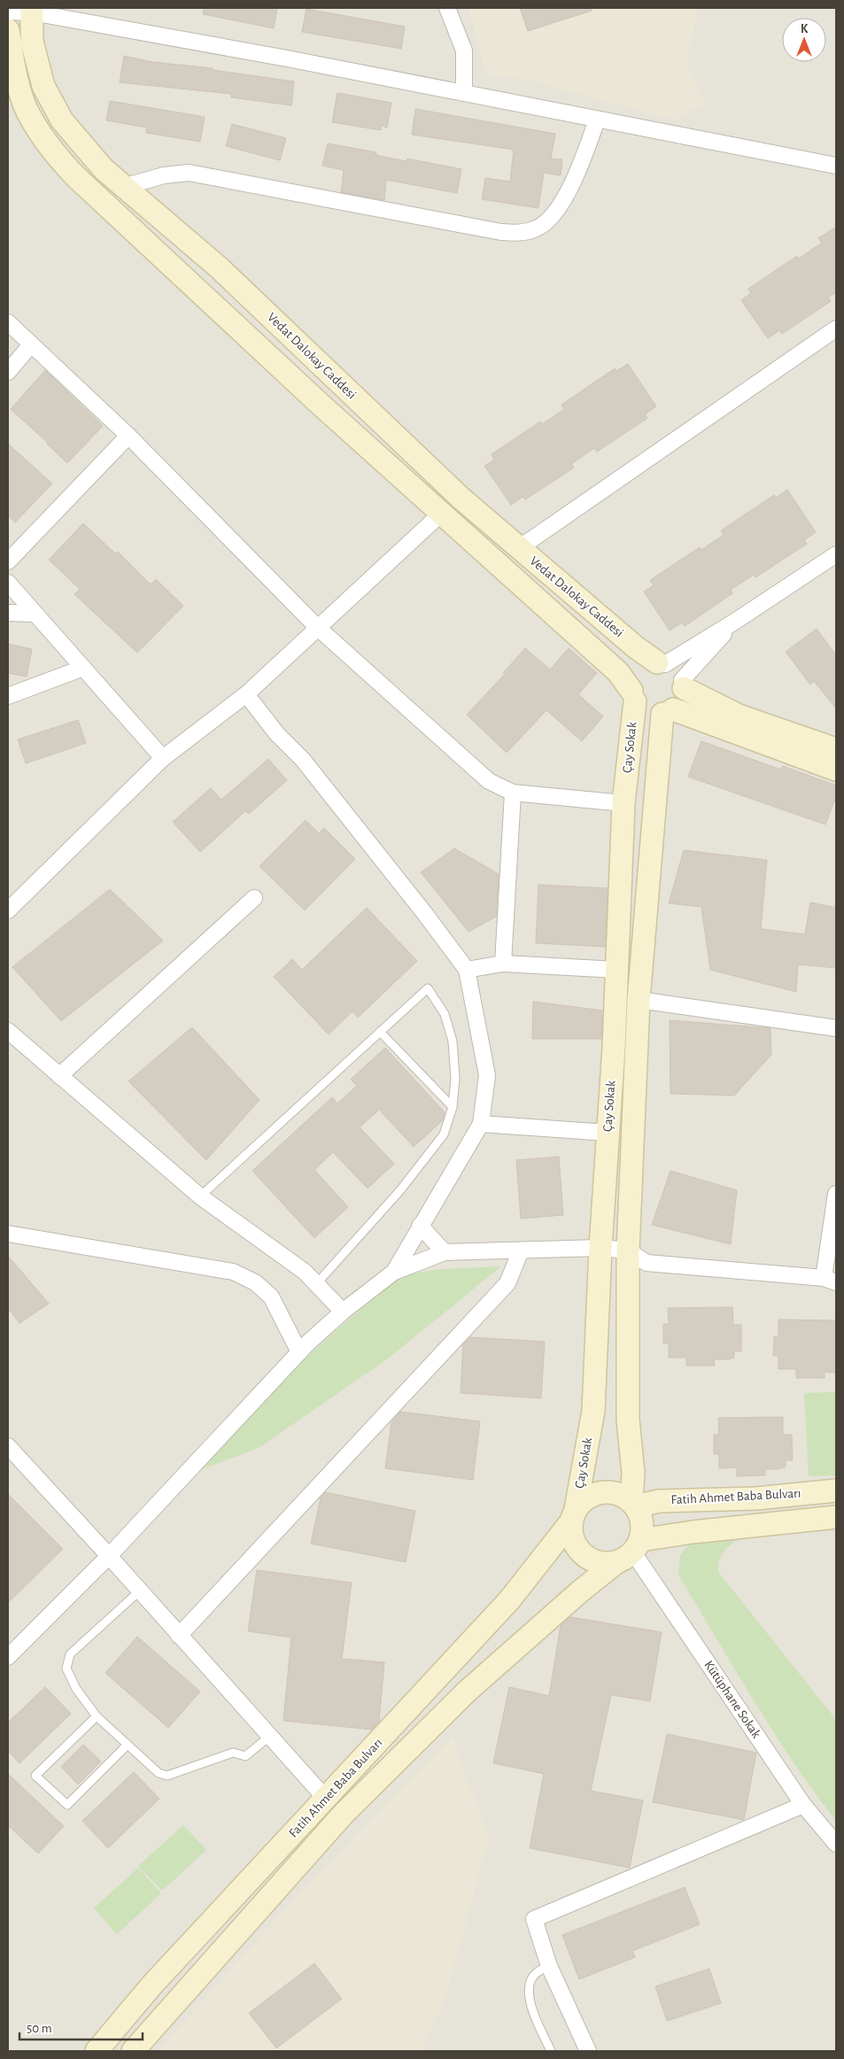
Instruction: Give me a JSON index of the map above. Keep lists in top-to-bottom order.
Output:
{
  "streets": {
    "main road": ["Vedat Dalokay Caddesi", "Çay Sokak", "Fatih Ahmet Baba Bulvarı"],
    "street": ["Kütüphane Sokak"]
  },
  "crossings": [
    ["Vedat Dalokay Caddesi", "Çay Sokak"],
    ["Çay Sokak", "Fatih Ahmet Baba Bulvarı"],
    ["Çay Sokak", "Kütüphane Sokak"],
    ["Fatih Ahmet Baba Bulvarı", "Kütüphane Sokak"]
  ],
  "scale_bar": "50 m",
  "north": "top"
}
